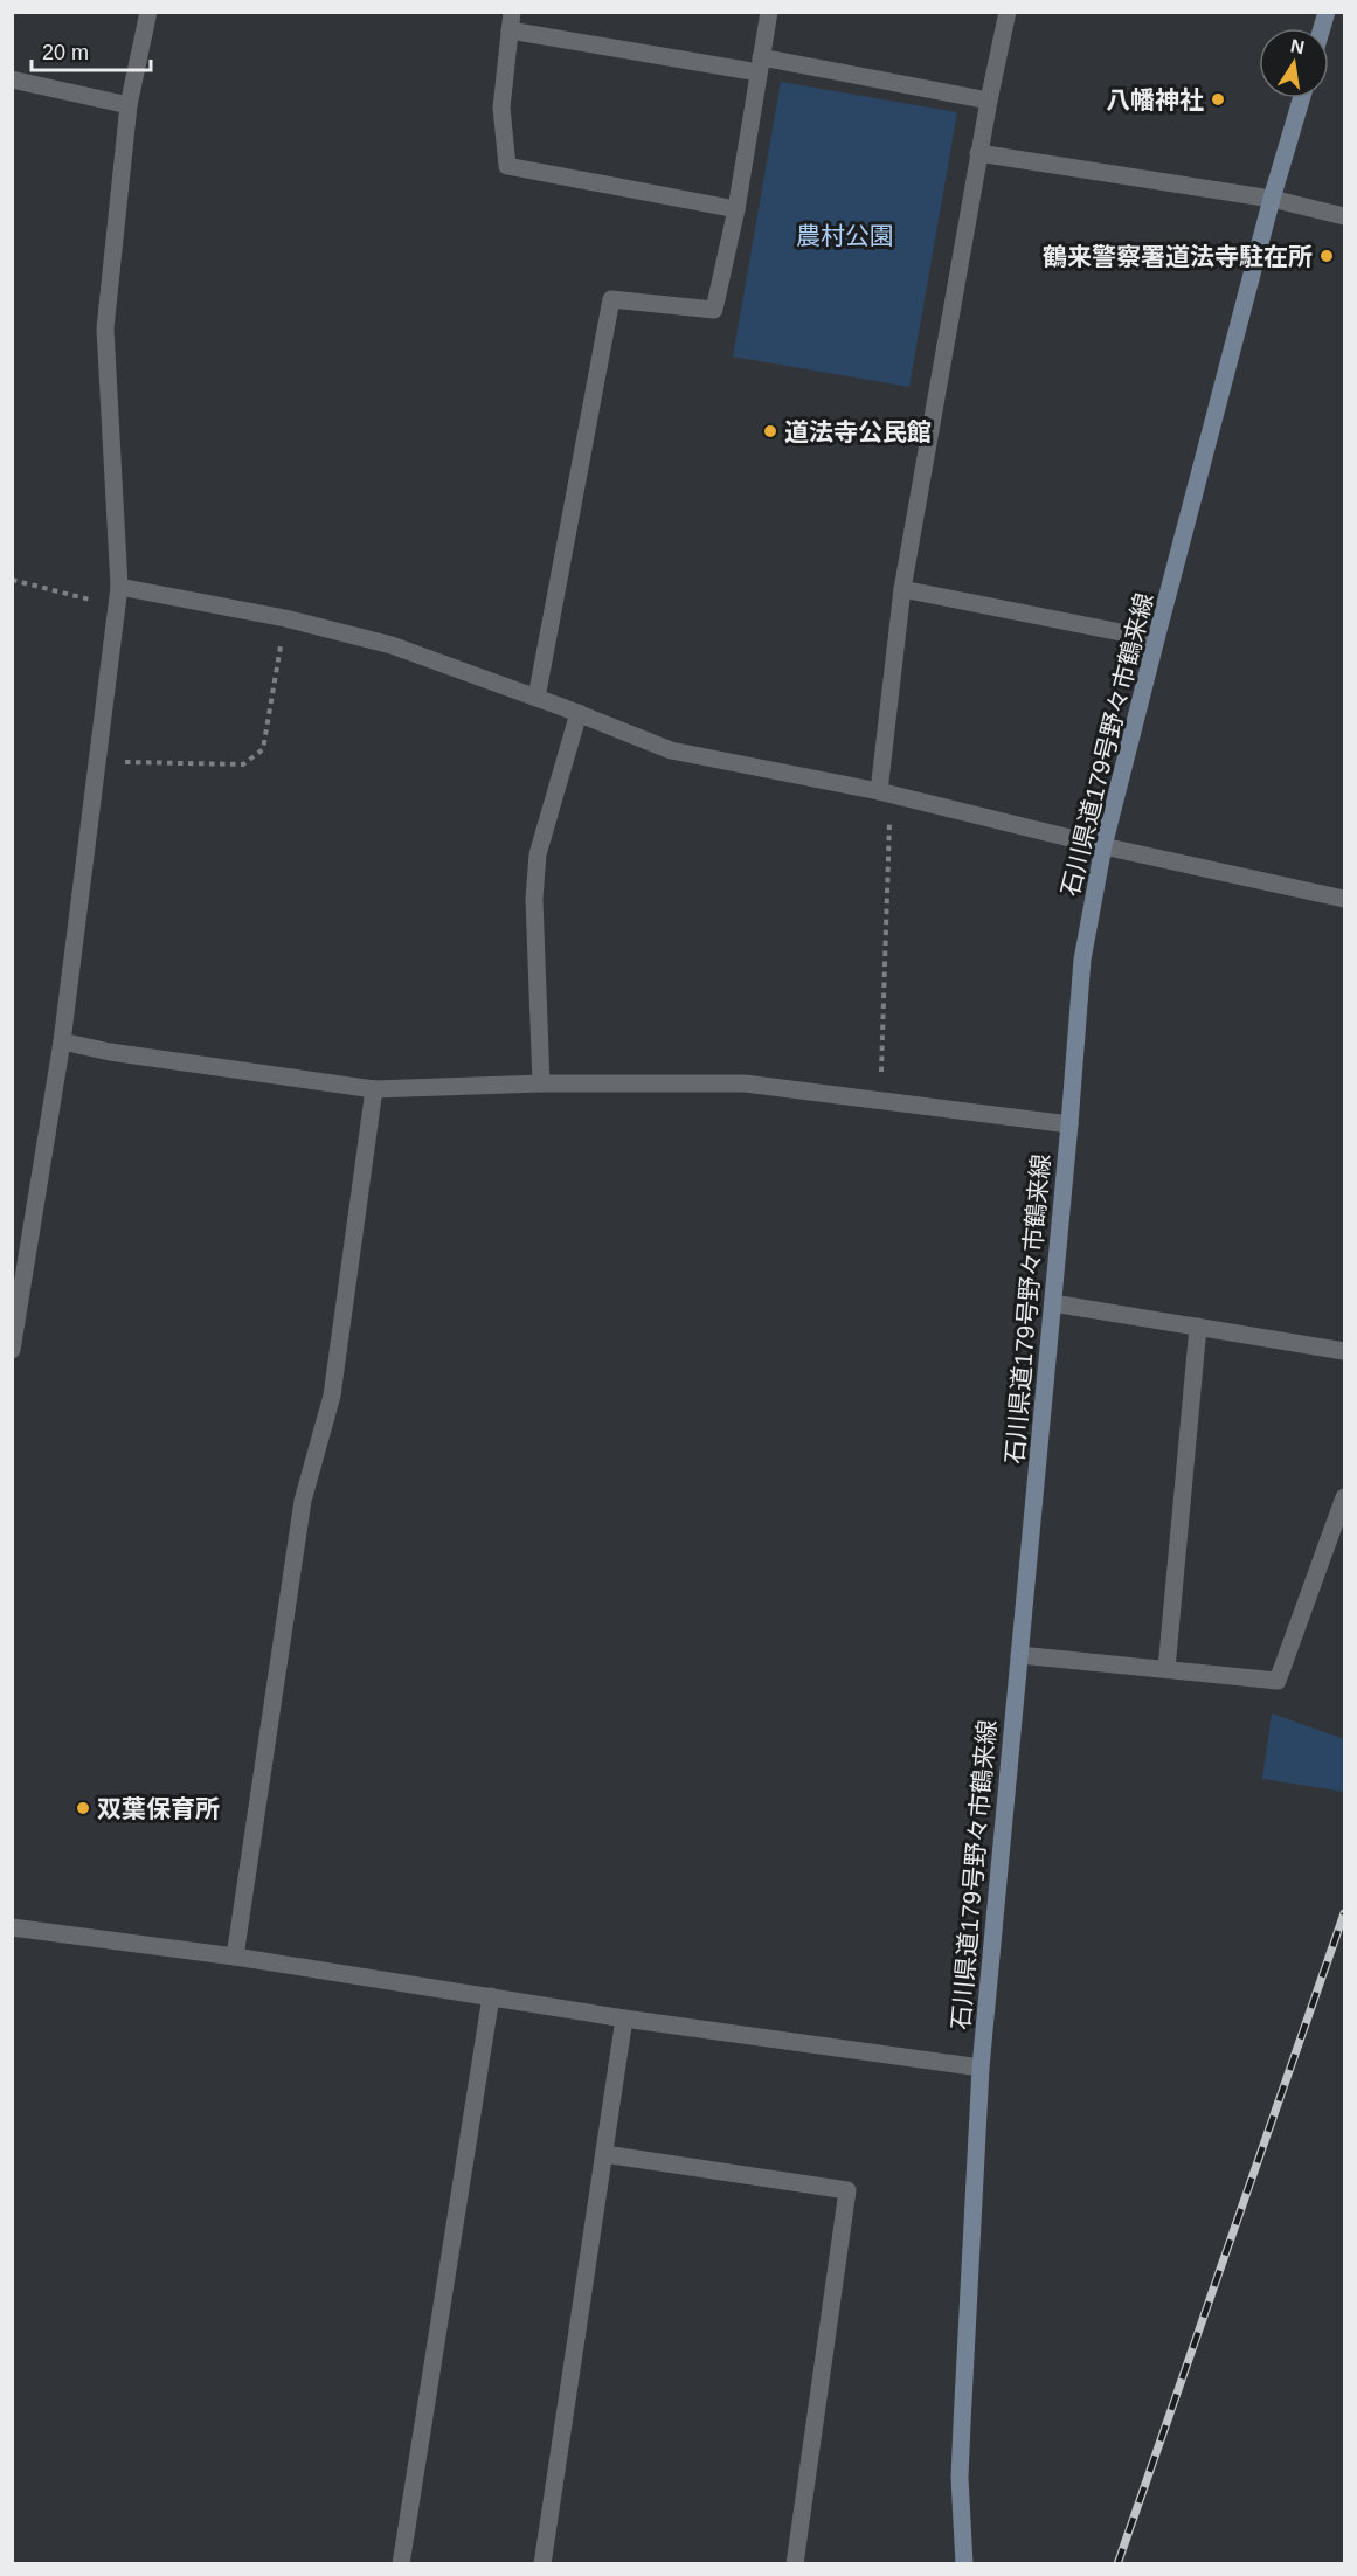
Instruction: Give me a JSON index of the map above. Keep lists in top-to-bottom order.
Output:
{
  "streets": {
    "main road": ["石川県道179号野々市鶴来線"]
  },
  "parks": ["農村公園"],
  "places": [
    "八幡神社",
    "鶴来警察署道法寺駐在所",
    "道法寺公民館",
    "双葉保育所"
  ],
  "scale_bar": "20 m",
  "north": "top"
}
